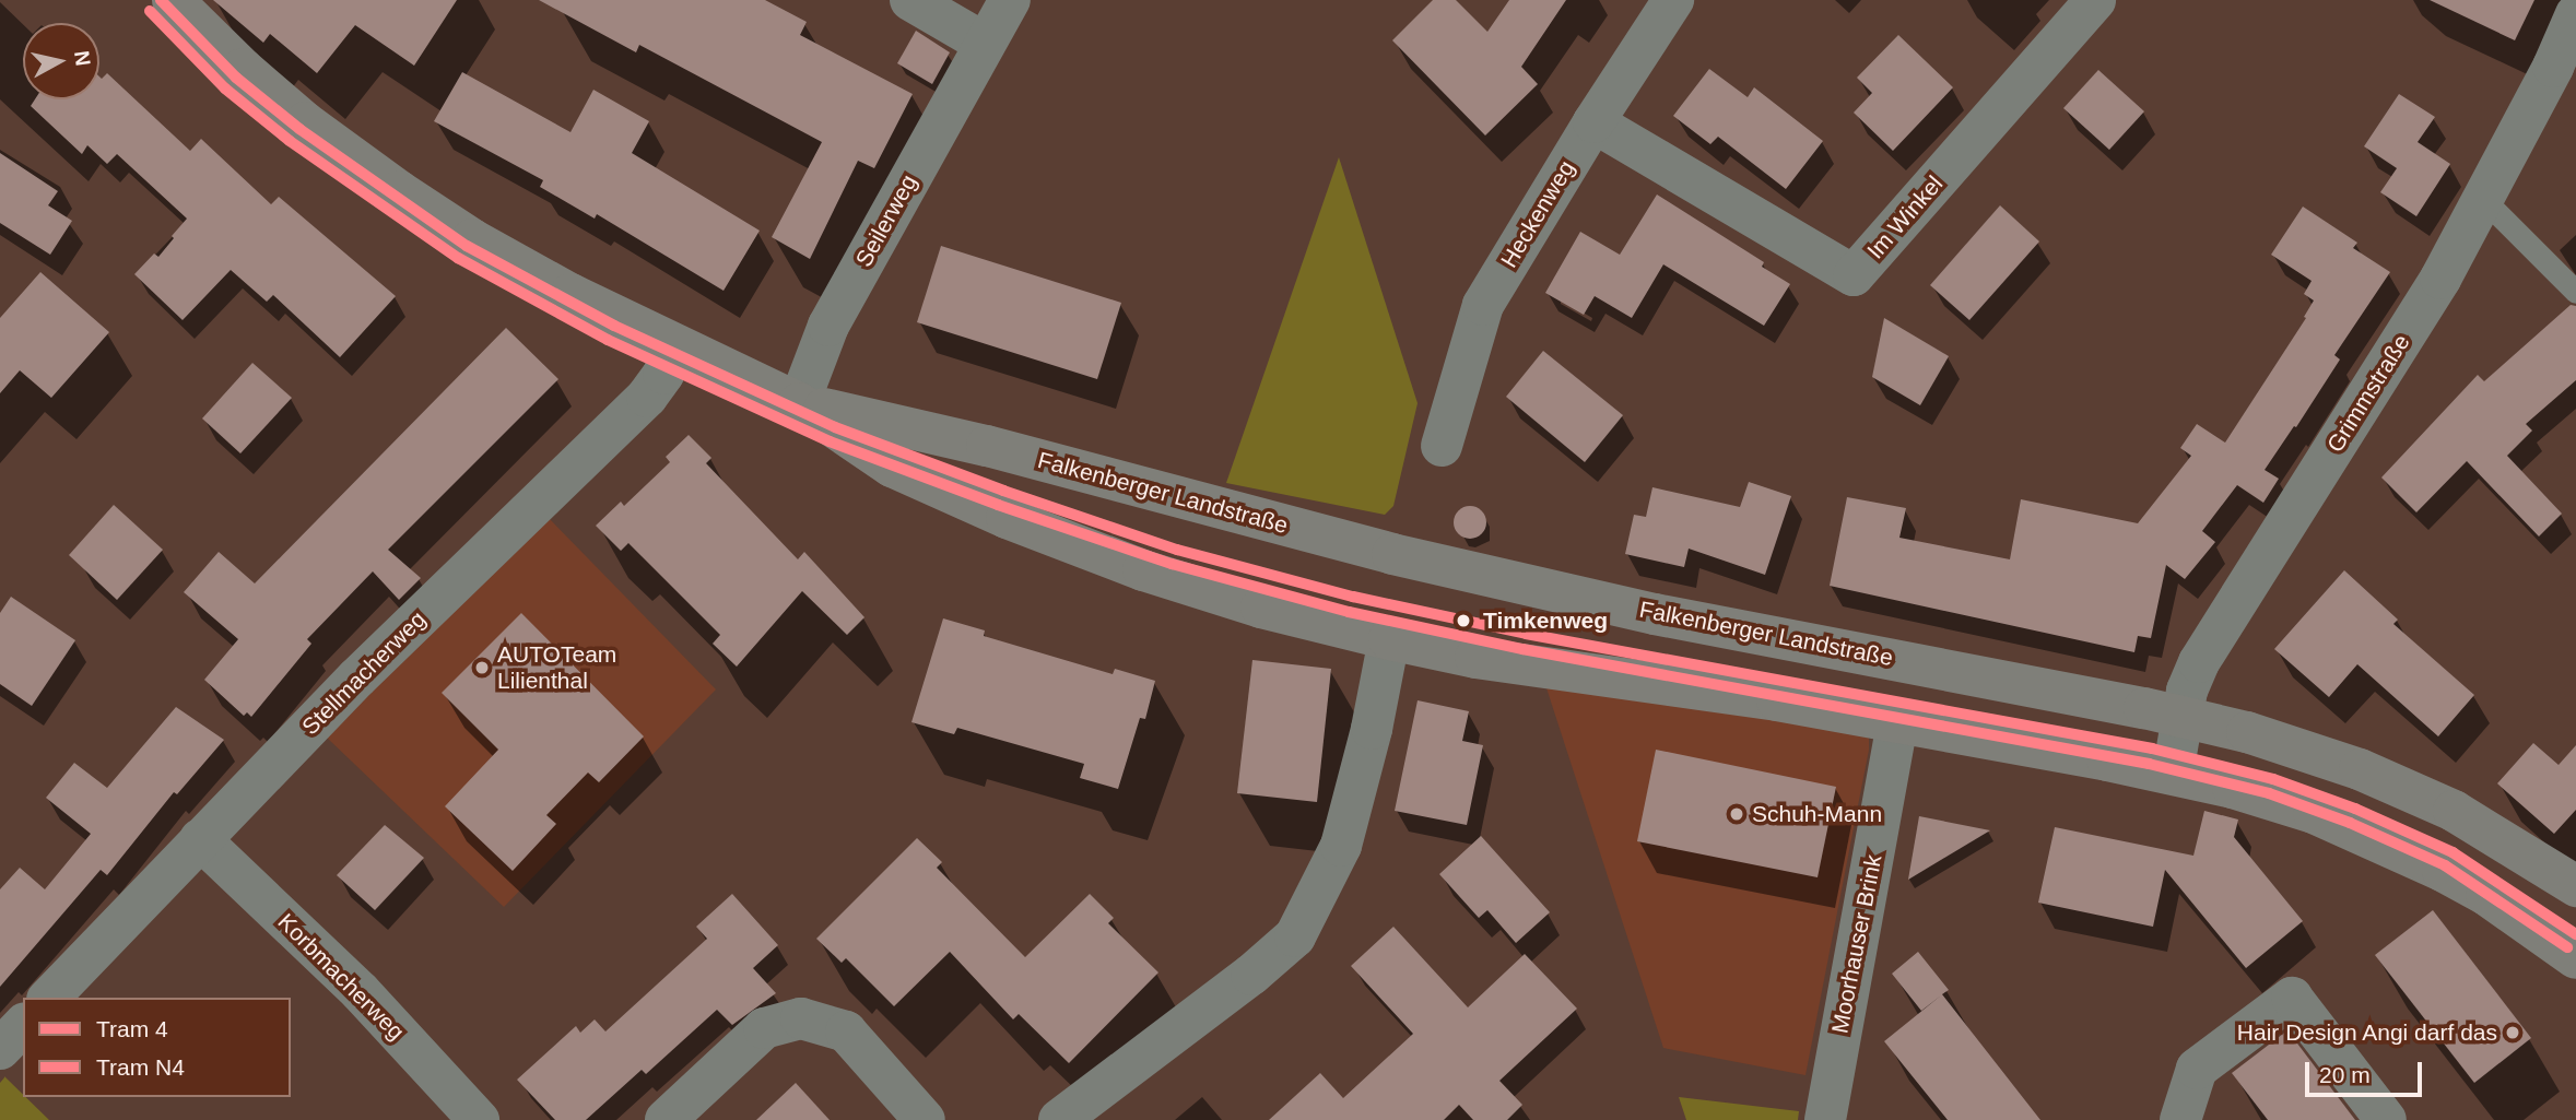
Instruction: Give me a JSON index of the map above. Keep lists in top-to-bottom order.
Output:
{
  "streets": {
    "street": [
      "Heckenweg",
      "Im Winkel",
      "Seilerweg",
      "Grimmstraße",
      "Falkenberger Landstraße",
      "Stellmacherweg",
      "Moorhauser Brink",
      "Korbmacherweg"
    ]
  },
  "crossings": [
    ["Heckenweg", "Im Winkel"],
    ["Seilerweg", "Falkenberger Landstraße"],
    ["Grimmstraße", "Falkenberger Landstraße"],
    ["Falkenberger Landstraße", "Stellmacherweg"],
    ["Falkenberger Landstraße", "Moorhauser Brink"],
    ["Stellmacherweg", "Korbmacherweg"]
  ],
  "places": [
    "Timkenweg",
    "AUTOTeam Lilienthal",
    "Schuh-Mann",
    "Hair Design Angi darf das"
  ],
  "lines": ["tram line 4", "tram line N4"],
  "legend": ["Tram 4", "Tram N4"],
  "scale_bar": "20 m",
  "north": "right"
}
